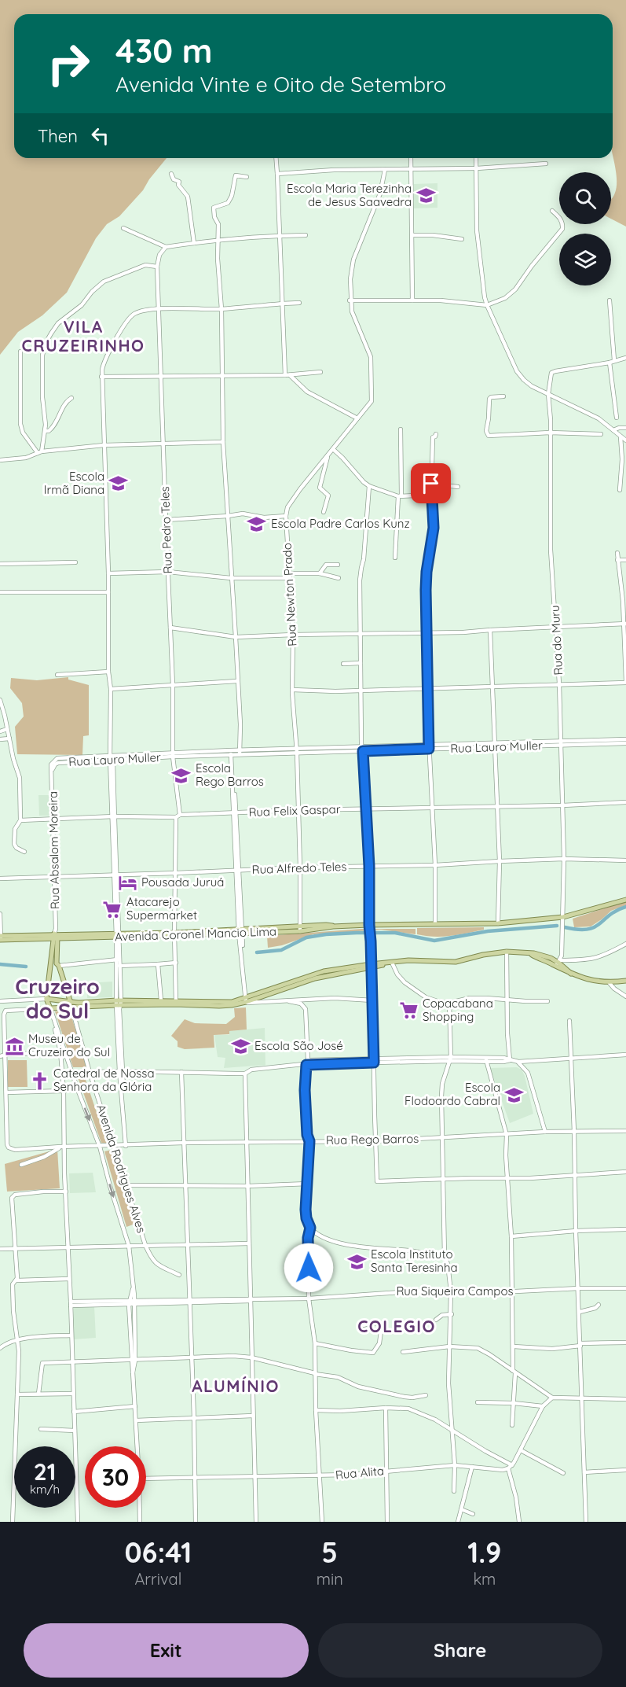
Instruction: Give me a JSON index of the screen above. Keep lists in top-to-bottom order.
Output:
{
  "streets": {
    "main road": ["Avenida Coronel Mancio Lima", "Avenida Rodrigues Alves"],
    "street": [
      "Rua Pedro Teles",
      "Rua Newton Prado",
      "Rua do Muru",
      "Rua Lauro Muller",
      "Rua Felix Gaspar",
      "Rua Absalom Moreira",
      "Rua Alfredo Teles",
      "Rua Rego Barros",
      "Rua Siqueira Campos",
      "Rua Alita"
    ]
  },
  "crossings": [
    ["Rua Pedro Teles", "Rua Lauro Muller"],
    ["Rua Pedro Teles", "Rua Felix Gaspar"],
    ["Rua Pedro Teles", "Rua Alfredo Teles"],
    ["Rua Pedro Teles", "Avenida Coronel Mancio Lima"],
    ["Rua Newton Prado", "Rua Lauro Muller"],
    ["Rua Newton Prado", "Rua Felix Gaspar"],
    ["Rua Newton Prado", "Rua Alfredo Teles"],
    ["Rua Newton Prado", "Avenida Coronel Mancio Lima"],
    ["Rua do Muru", "Rua Lauro Muller"],
    ["Rua do Muru", "Rua Felix Gaspar"],
    ["Rua do Muru", "Rua Alfredo Teles"],
    ["Rua do Muru", "Avenida Coronel Mancio Lima"],
    ["Rua Lauro Muller", "Rua Absalom Moreira"],
    ["Rua Felix Gaspar", "Rua Absalom Moreira"],
    ["Rua Absalom Moreira", "Rua Alfredo Teles"],
    ["Rua Absalom Moreira", "Avenida Coronel Mancio Lima"],
    ["Rua Absalom Moreira", "Avenida Rodrigues Alves"],
    ["Avenida Coronel Mancio Lima", "Avenida Rodrigues Alves"],
    ["Rua Rego Barros", "Avenida Rodrigues Alves"],
    ["Avenida Rodrigues Alves", "Rua Siqueira Campos"]
  ],
  "districts": [
    "VILA CRUZEIRINHO",
    "Cruzeiro do Sul",
    "COLEGIO",
    "ALUMÍNIO"
  ],
  "places": {
    "school or university": [
      "Escola Maria Terezinha de Jesus Saavedra",
      "Escola Irmã Diana",
      "Escola Padre Carlos Kunz",
      "Escola Rego Barros",
      "Escola São José",
      "Escola Flodoardo Cabral",
      "Escola Instituto Santa Teresinha"
    ],
    "hotel": ["Pousada Juruá"],
    "supermarket": ["Atacarejo Supermarket", "Copacabana Shopping"],
    "museum": ["Museu de Cruzeiro do Sul"],
    "church": ["Catedral de Nossa Senhora da Glória"]
  },
  "page": {
    "turn": ["430 m", "Avenida Vinte e Oito de Setembro"],
    "then": "Then",
    "speed": "21 km/h",
    "limit": "30",
    "eta": [
      "06:41",
      "Arrival",
      "5",
      "min",
      "1.9",
      "km"
    ],
    "buttons": ["Exit", "Share"]
  }
}
